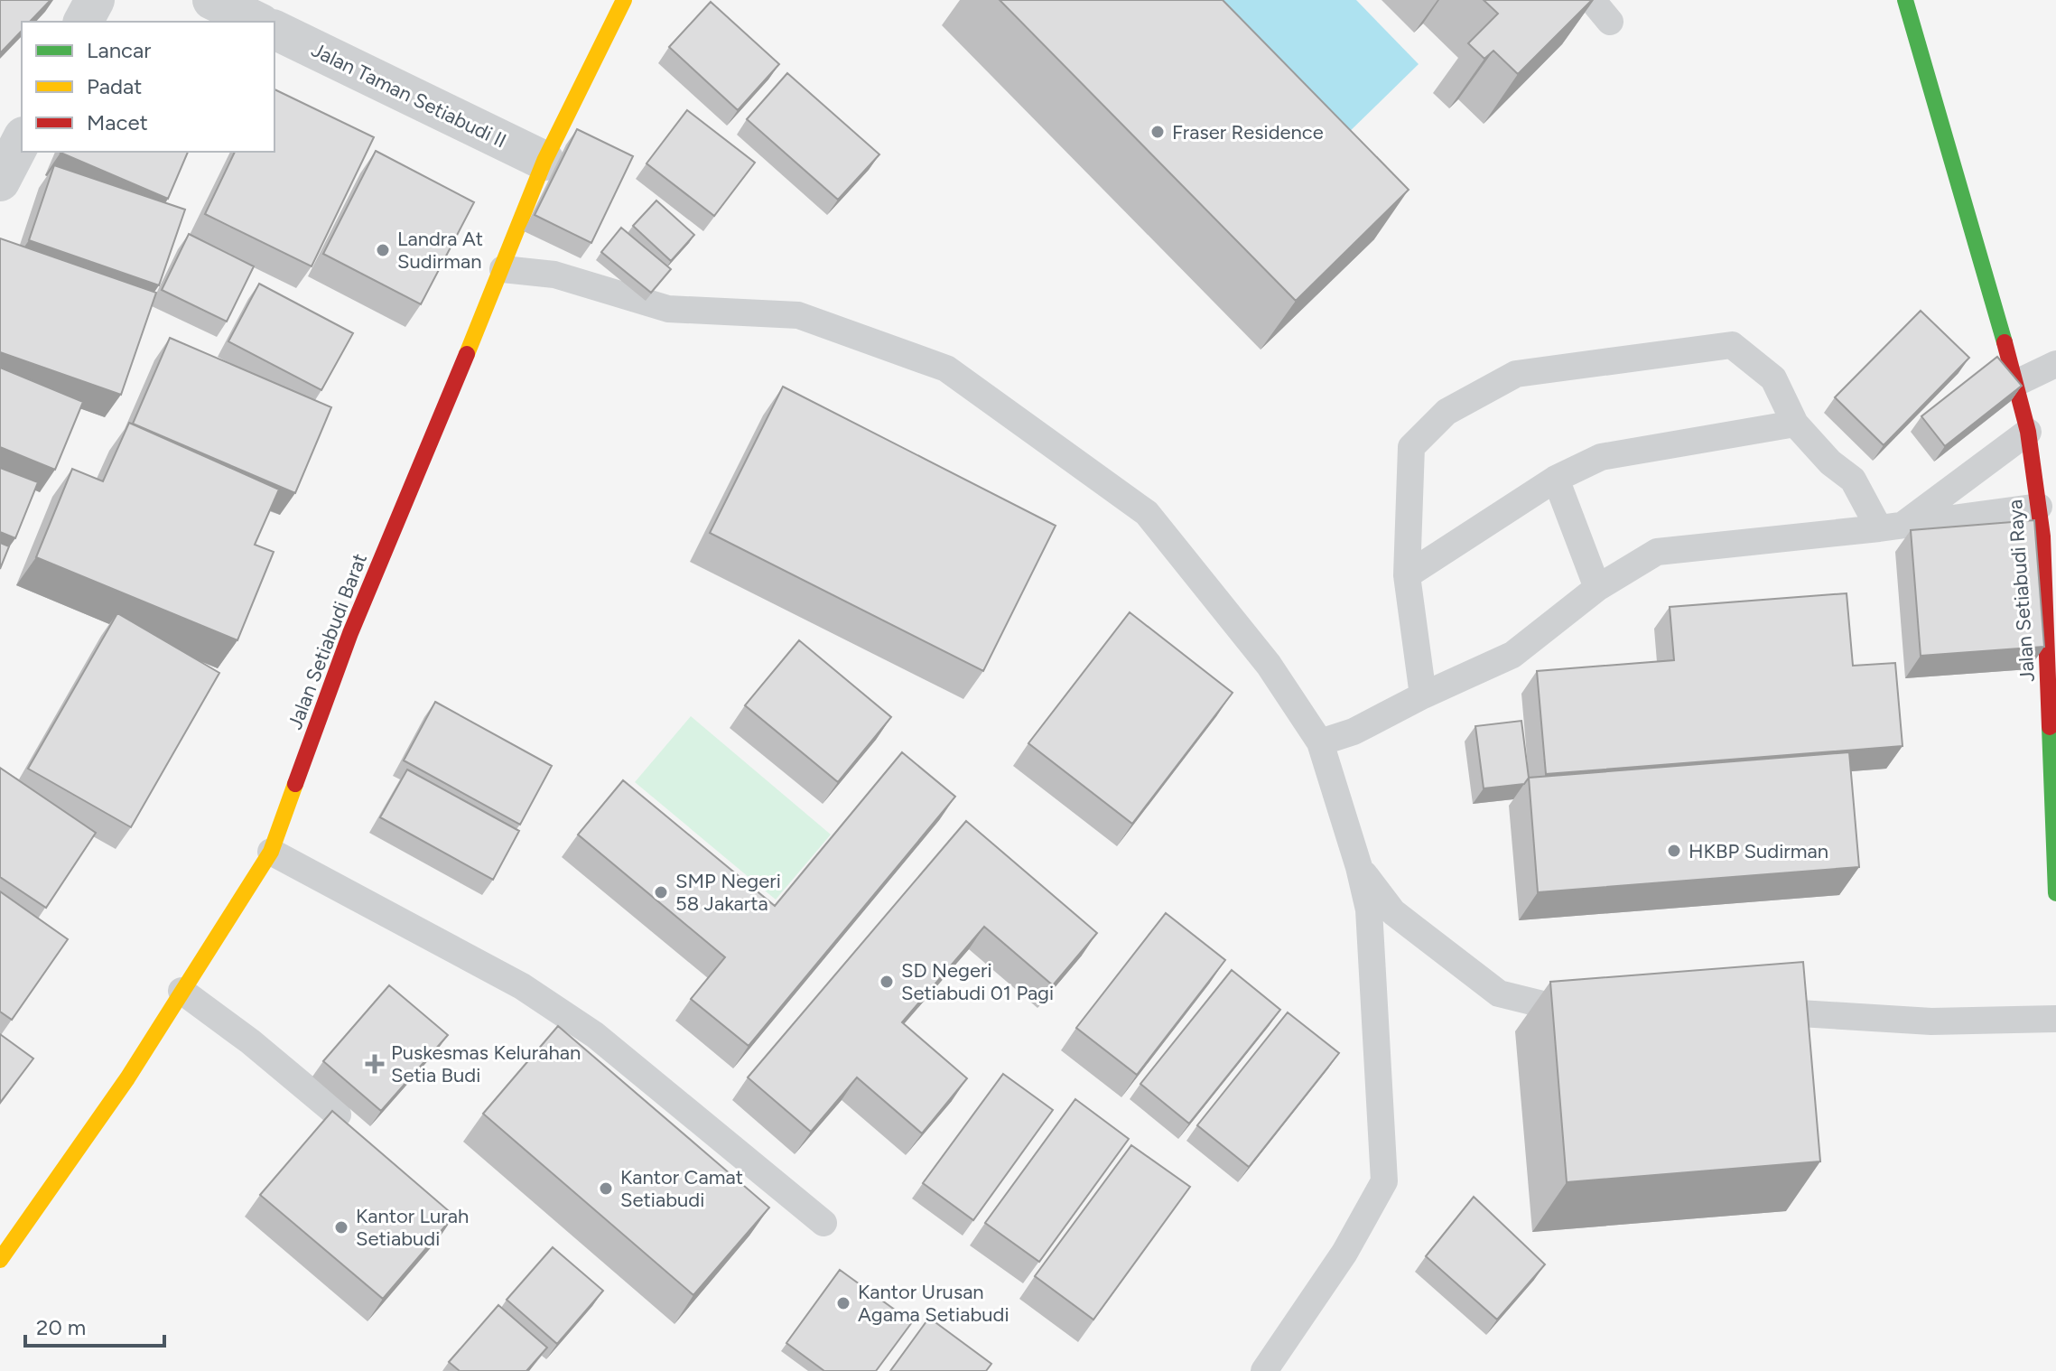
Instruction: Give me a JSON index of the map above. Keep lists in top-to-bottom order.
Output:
{
  "streets": {
    "street": ["Jalan Taman Setiabudi II", "Jalan Setiabudi Raya", "Jalan Setiabudi Barat"]
  },
  "crossings": [
    ["Jalan Taman Setiabudi II", "Jalan Setiabudi Barat"]
  ],
  "places": {
    "other": [
      "Fraser Residence",
      "Landra At Sudirman",
      "HKBP Sudirman",
      "SMP Negeri 58 Jakarta",
      "SD Negeri Setiabudi 01 Pagi",
      "Kantor Camat Setiabudi",
      "Kantor Lurah Setiabudi",
      "Kantor Urusan Agama Setiabudi"
    ],
    "health": ["Puskesmas Kelurahan Setia Budi"]
  },
  "legend": ["Lancar", "Padat", "Macet"],
  "scale_bar": "20 m"
}
